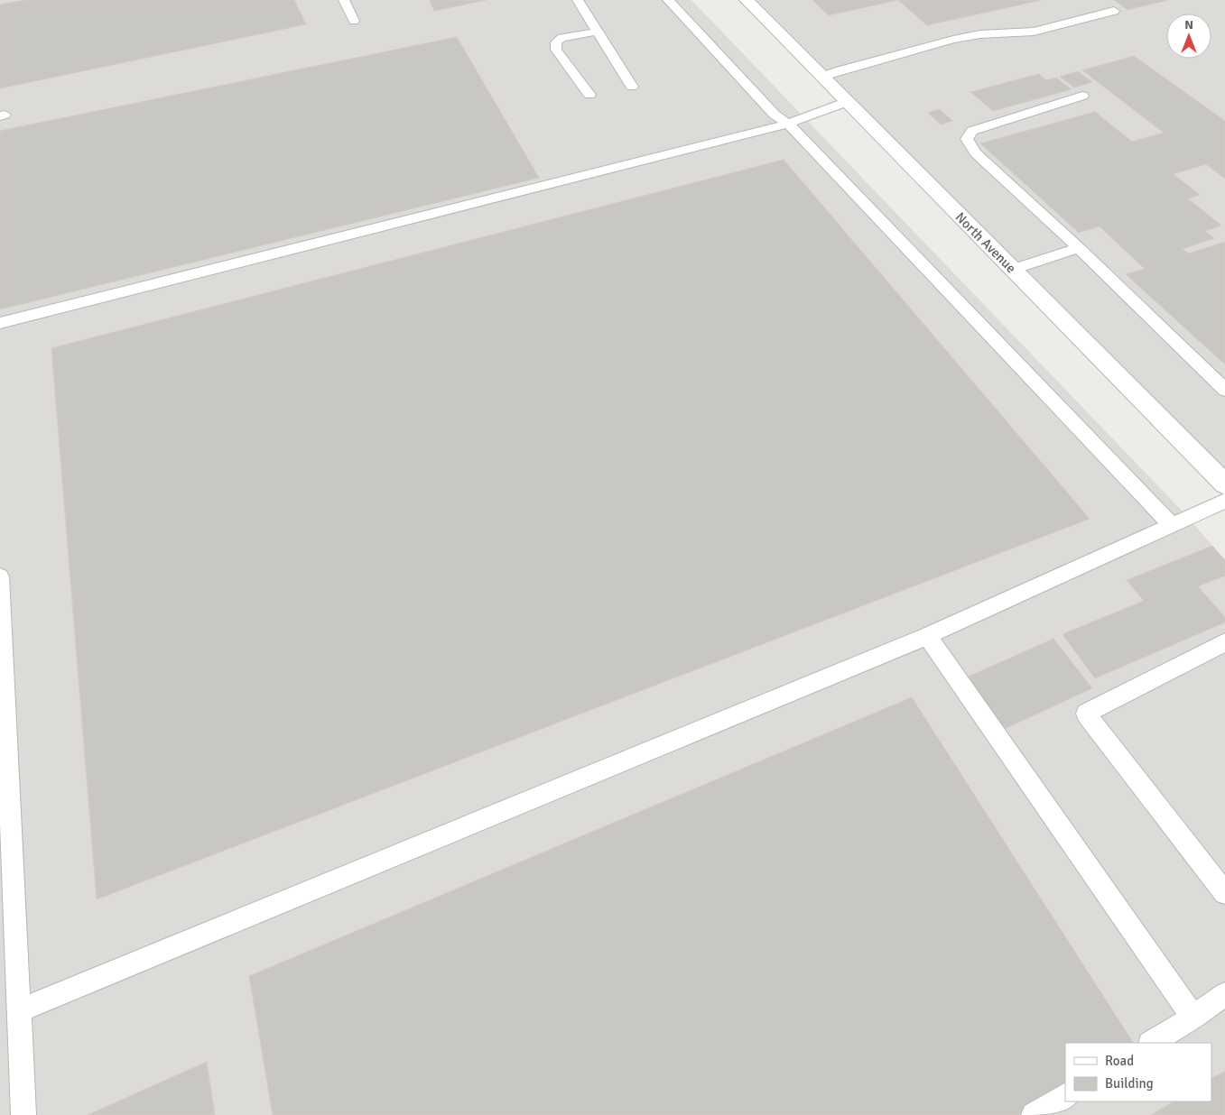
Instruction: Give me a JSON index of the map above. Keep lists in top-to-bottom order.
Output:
{
  "streets": {
    "street": ["North Avenue"]
  },
  "legend": ["Road", "Building"],
  "north": "top"
}
